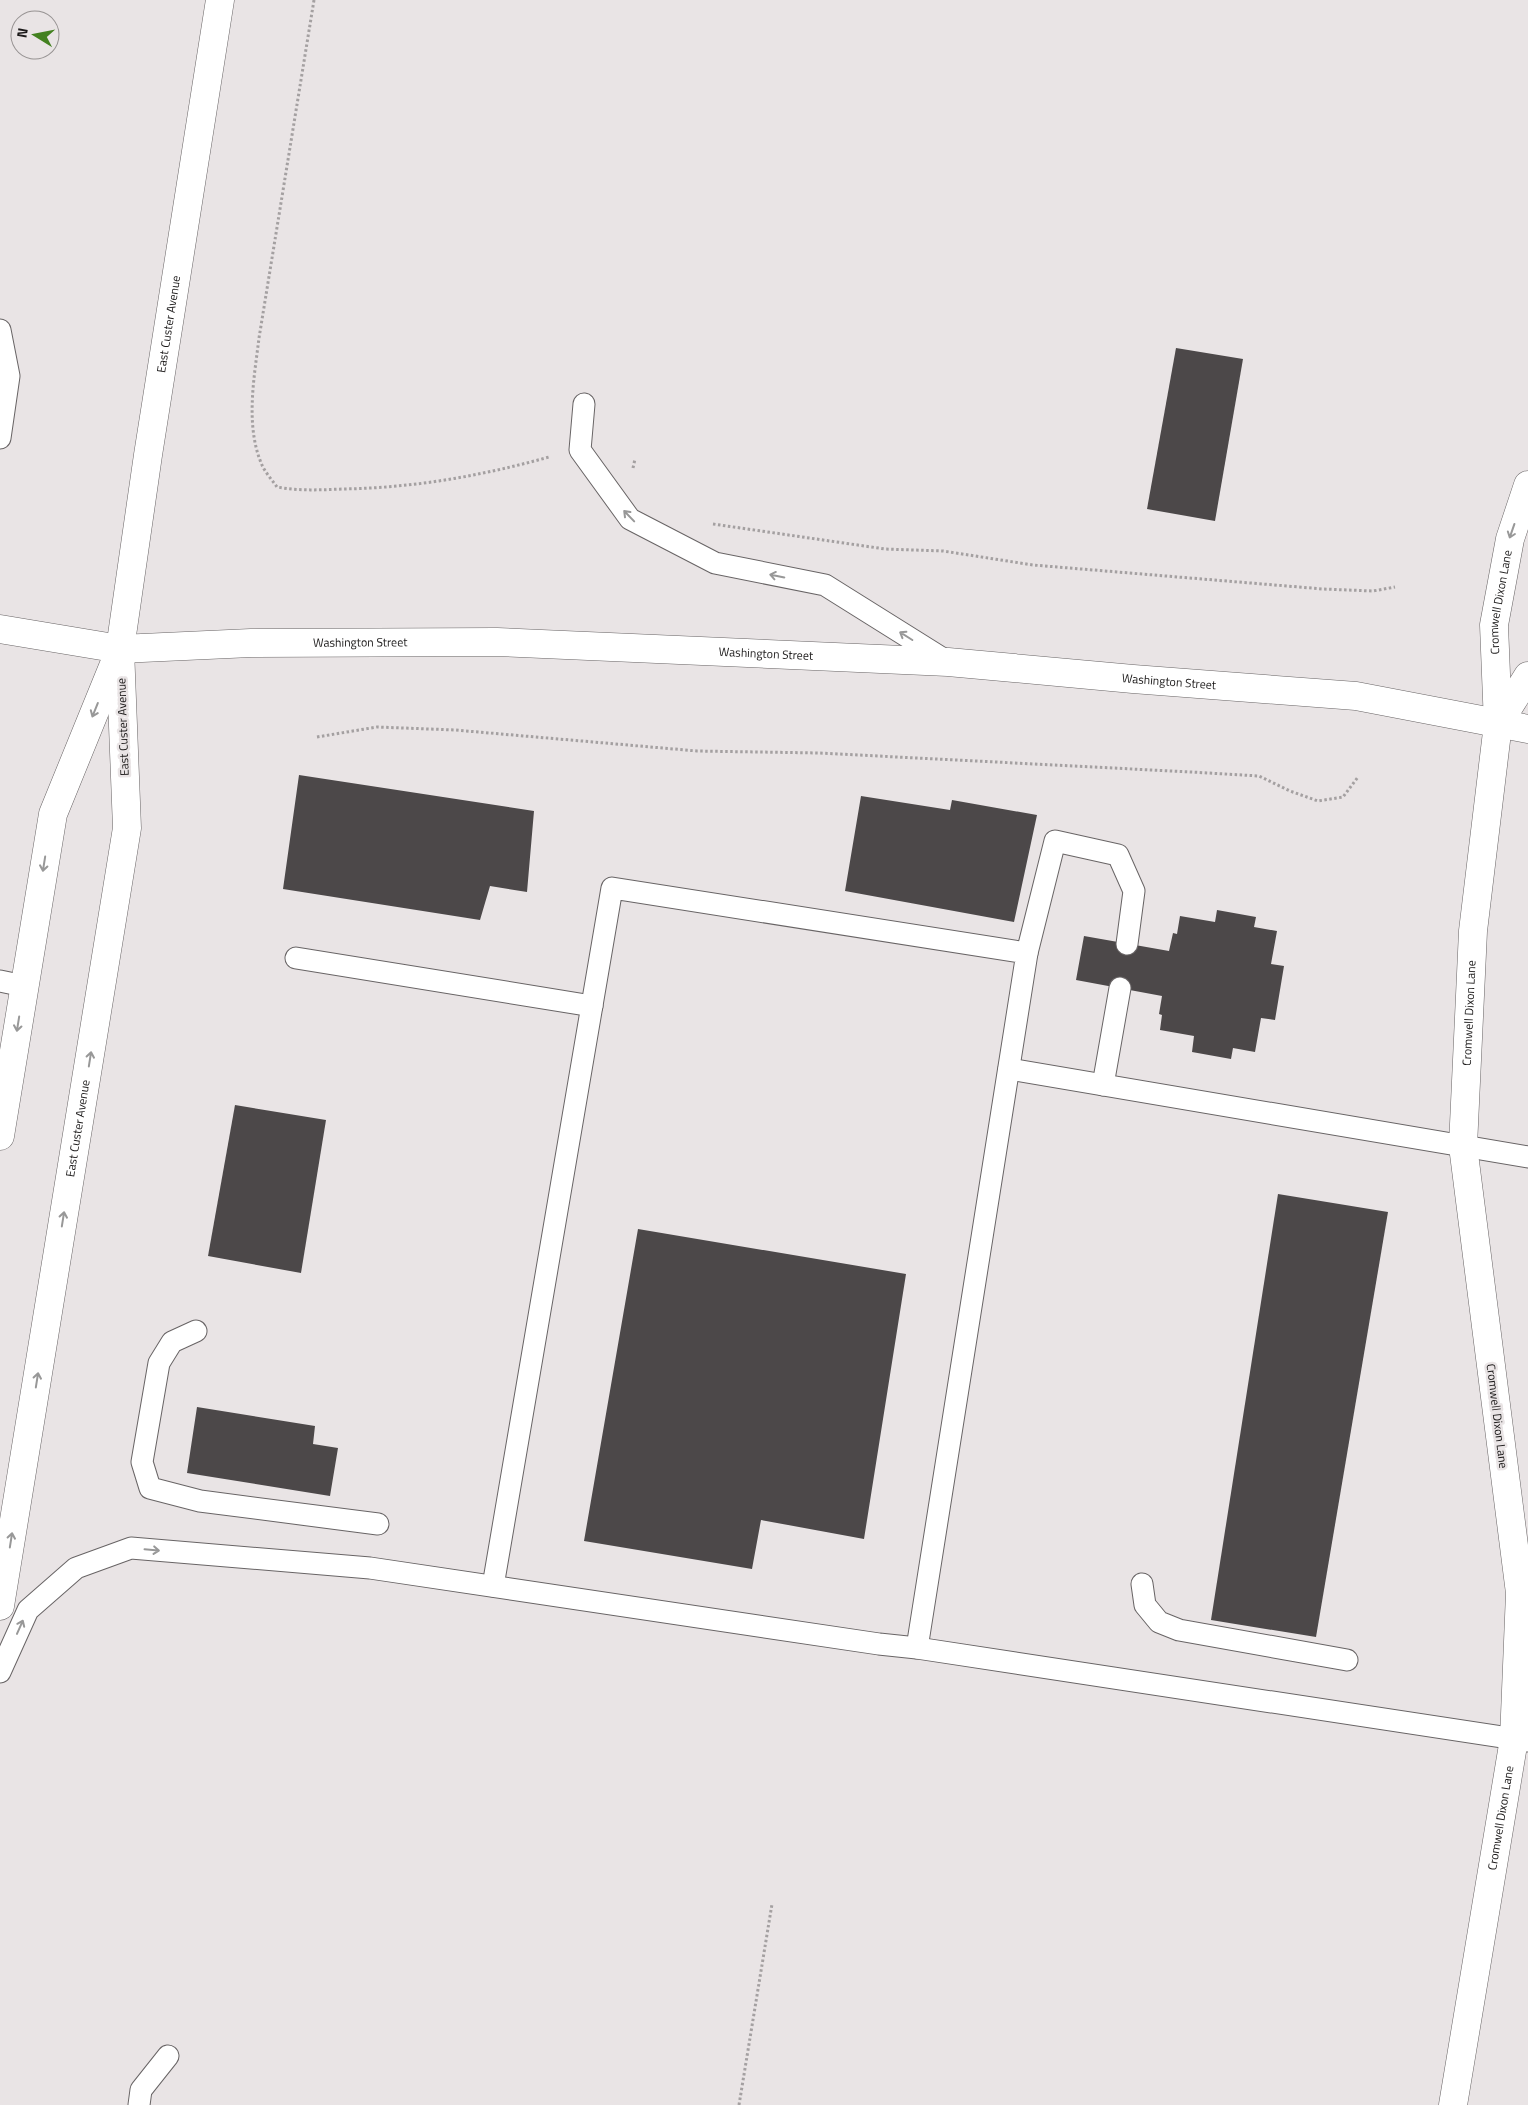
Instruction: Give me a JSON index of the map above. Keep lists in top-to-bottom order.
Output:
{
  "streets": {
    "main road": ["East Custer Avenue", "Cromwell Dixon Lane", "Washington Street"]
  },
  "crossings": [
    ["East Custer Avenue", "Washington Street"],
    ["Cromwell Dixon Lane", "Washington Street"]
  ],
  "north": "left"
}
